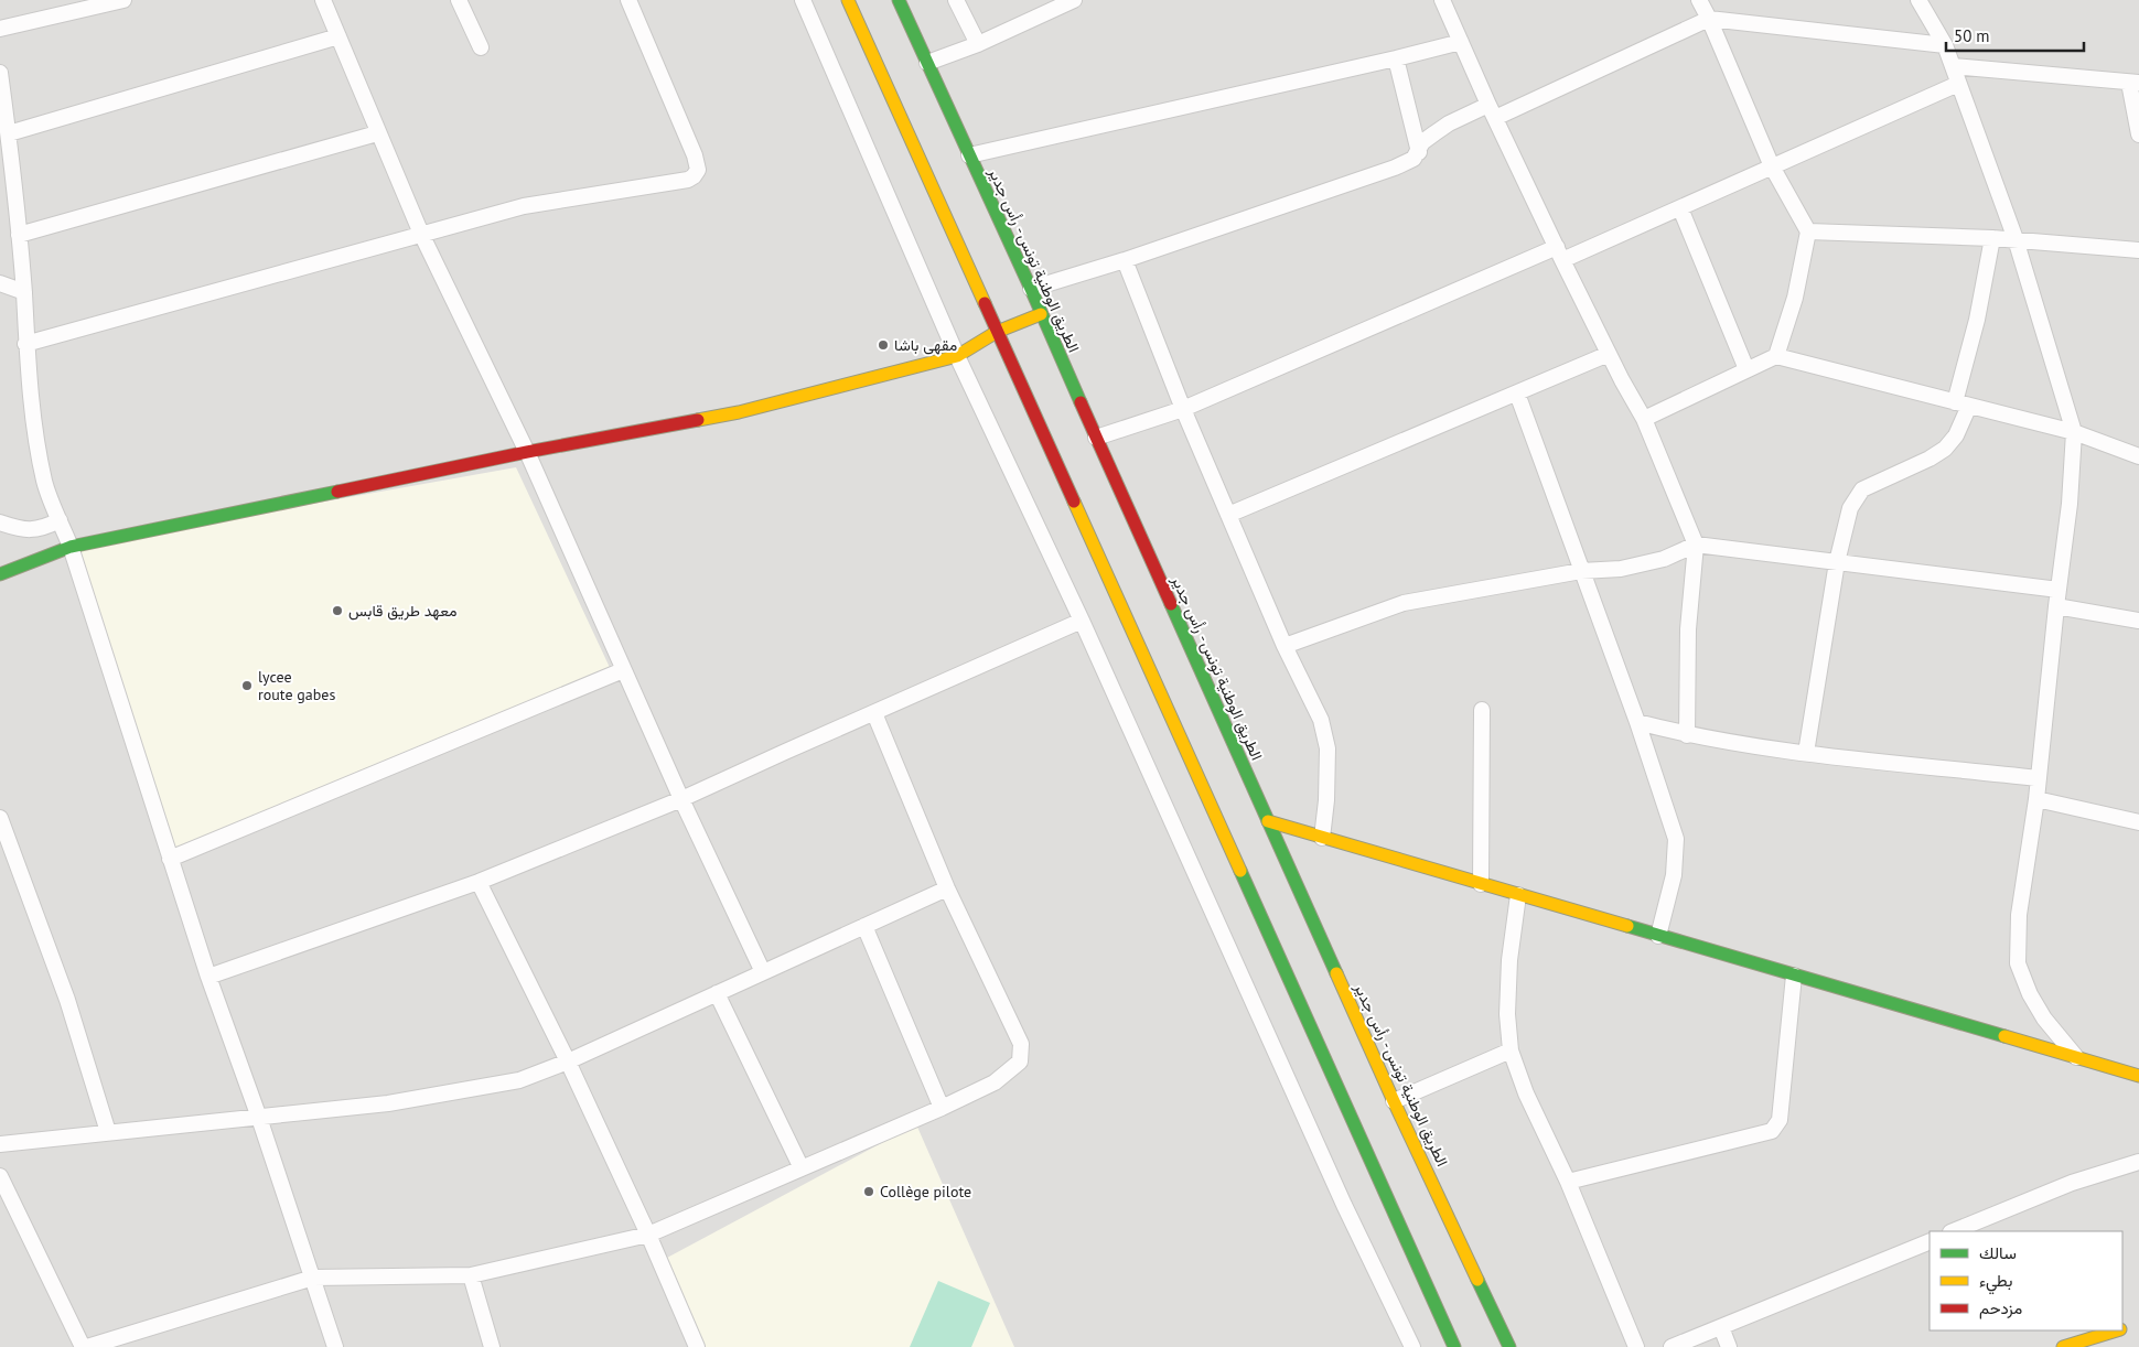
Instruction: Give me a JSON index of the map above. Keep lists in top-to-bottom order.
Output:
{
  "streets": {
    "main road": ["الطريق الوطنية تونس - رأس جدير"]
  },
  "places": [
    "مقهى باشا",
    "معهد طريق قابس",
    "lycee route gabes",
    "Collège pilote"
  ],
  "legend": ["سالك", "بطيء", "مزدحم"],
  "scale_bar": "50 m"
}
